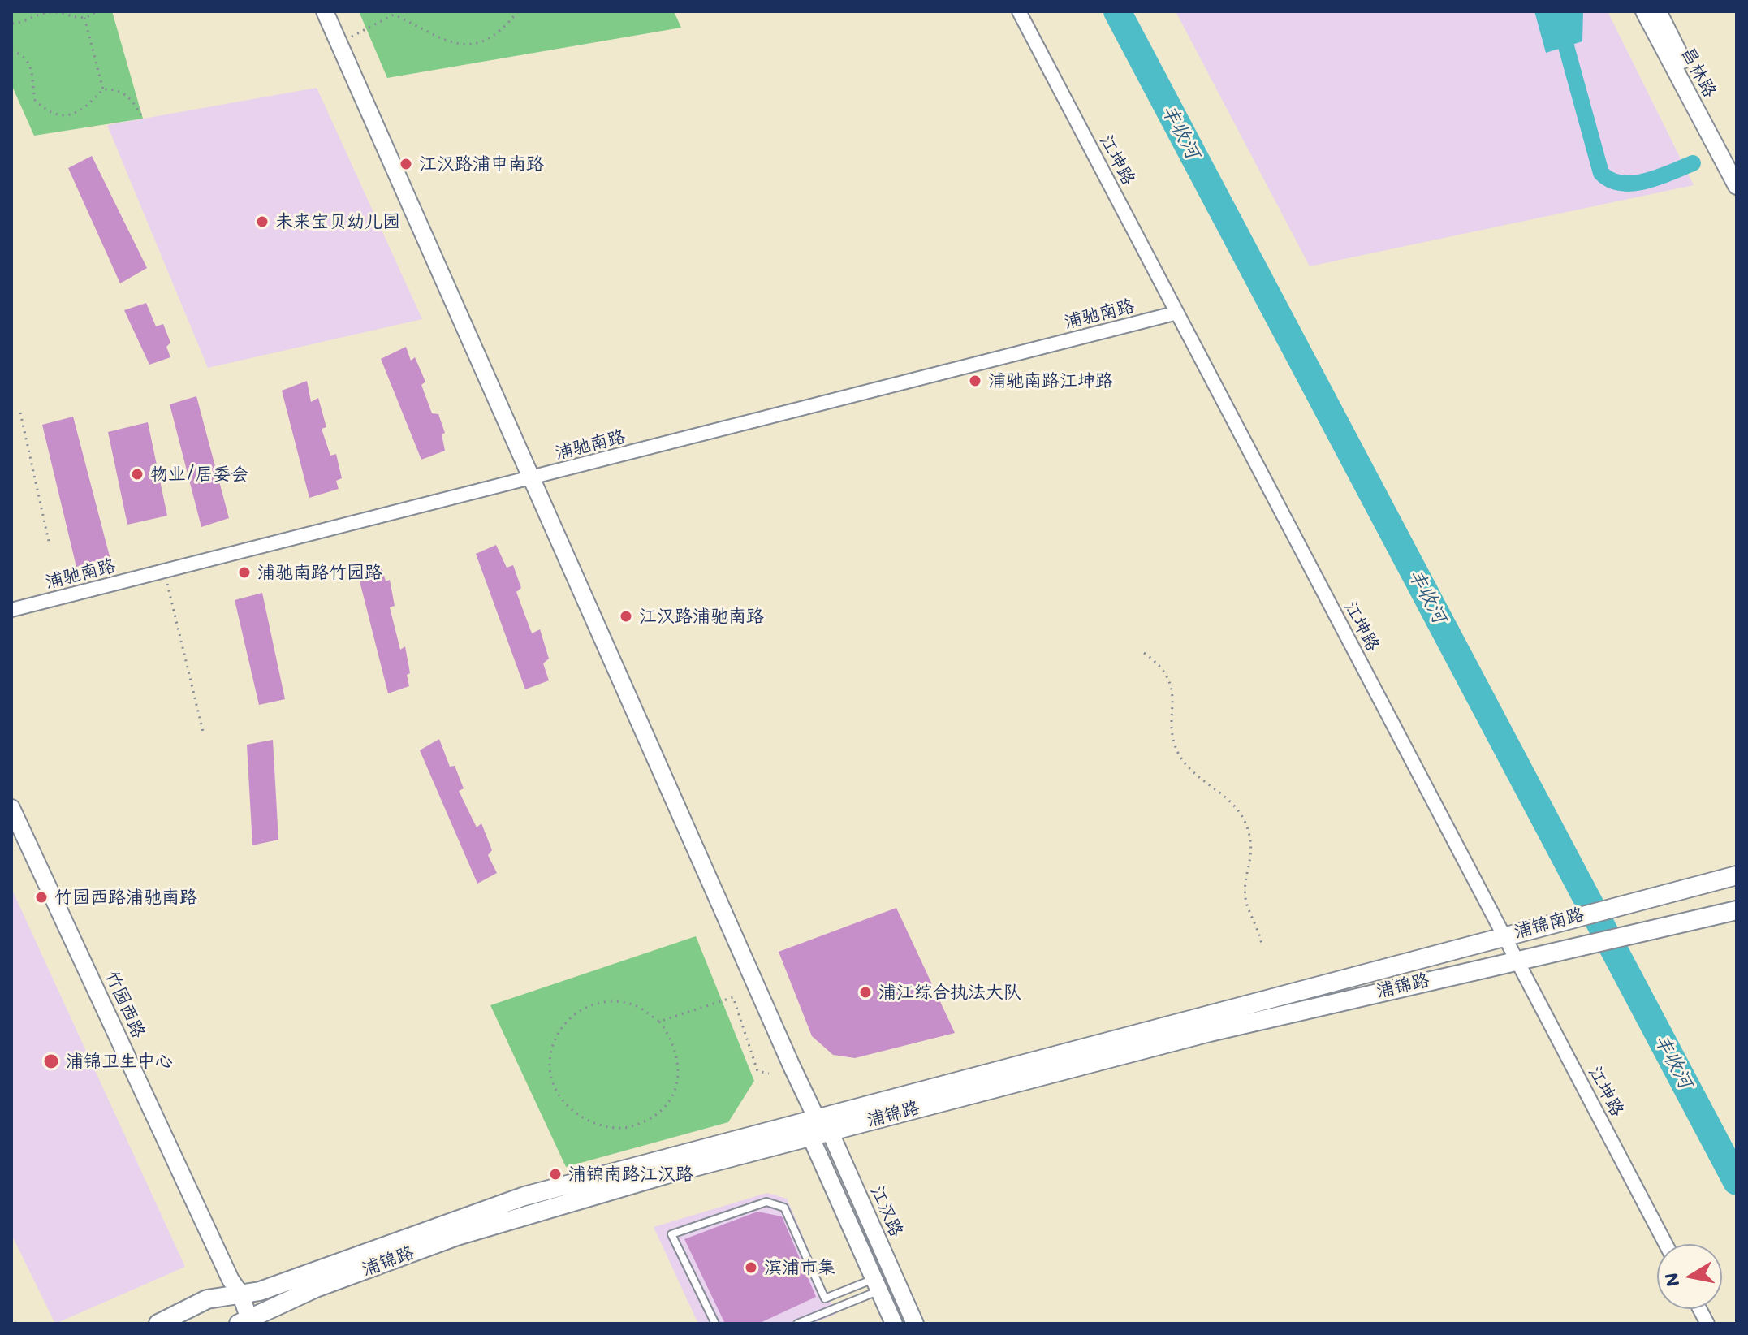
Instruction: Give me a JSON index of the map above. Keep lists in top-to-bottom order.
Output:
{
  "streets": {
    "main road": ["浦锦南路", "浦锦路"],
    "street": [
      "昌林路",
      "江坤路",
      "浦驰南路",
      "竹园西路",
      "江汉路"
    ]
  },
  "crossings": [
    ["江坤路", "浦驰南路"],
    ["江坤路", "浦锦南路"],
    ["江坤路", "浦锦路"],
    ["浦锦南路", "浦锦路"],
    ["浦锦路", "竹园西路"],
    ["浦锦路", "江汉路"]
  ],
  "water": ["丰收河"],
  "places": [
    "江汉路浦申南路",
    "未来宝贝幼儿园",
    "浦驰南路江坤路",
    "物业/居委会",
    "浦驰南路竹园路",
    "江汉路浦驰南路",
    "竹园西路浦驰南路",
    "浦江综合执法大队",
    "浦锦卫生中心",
    "浦锦南路江汉路",
    "滨浦市集"
  ],
  "north": "left"
}
